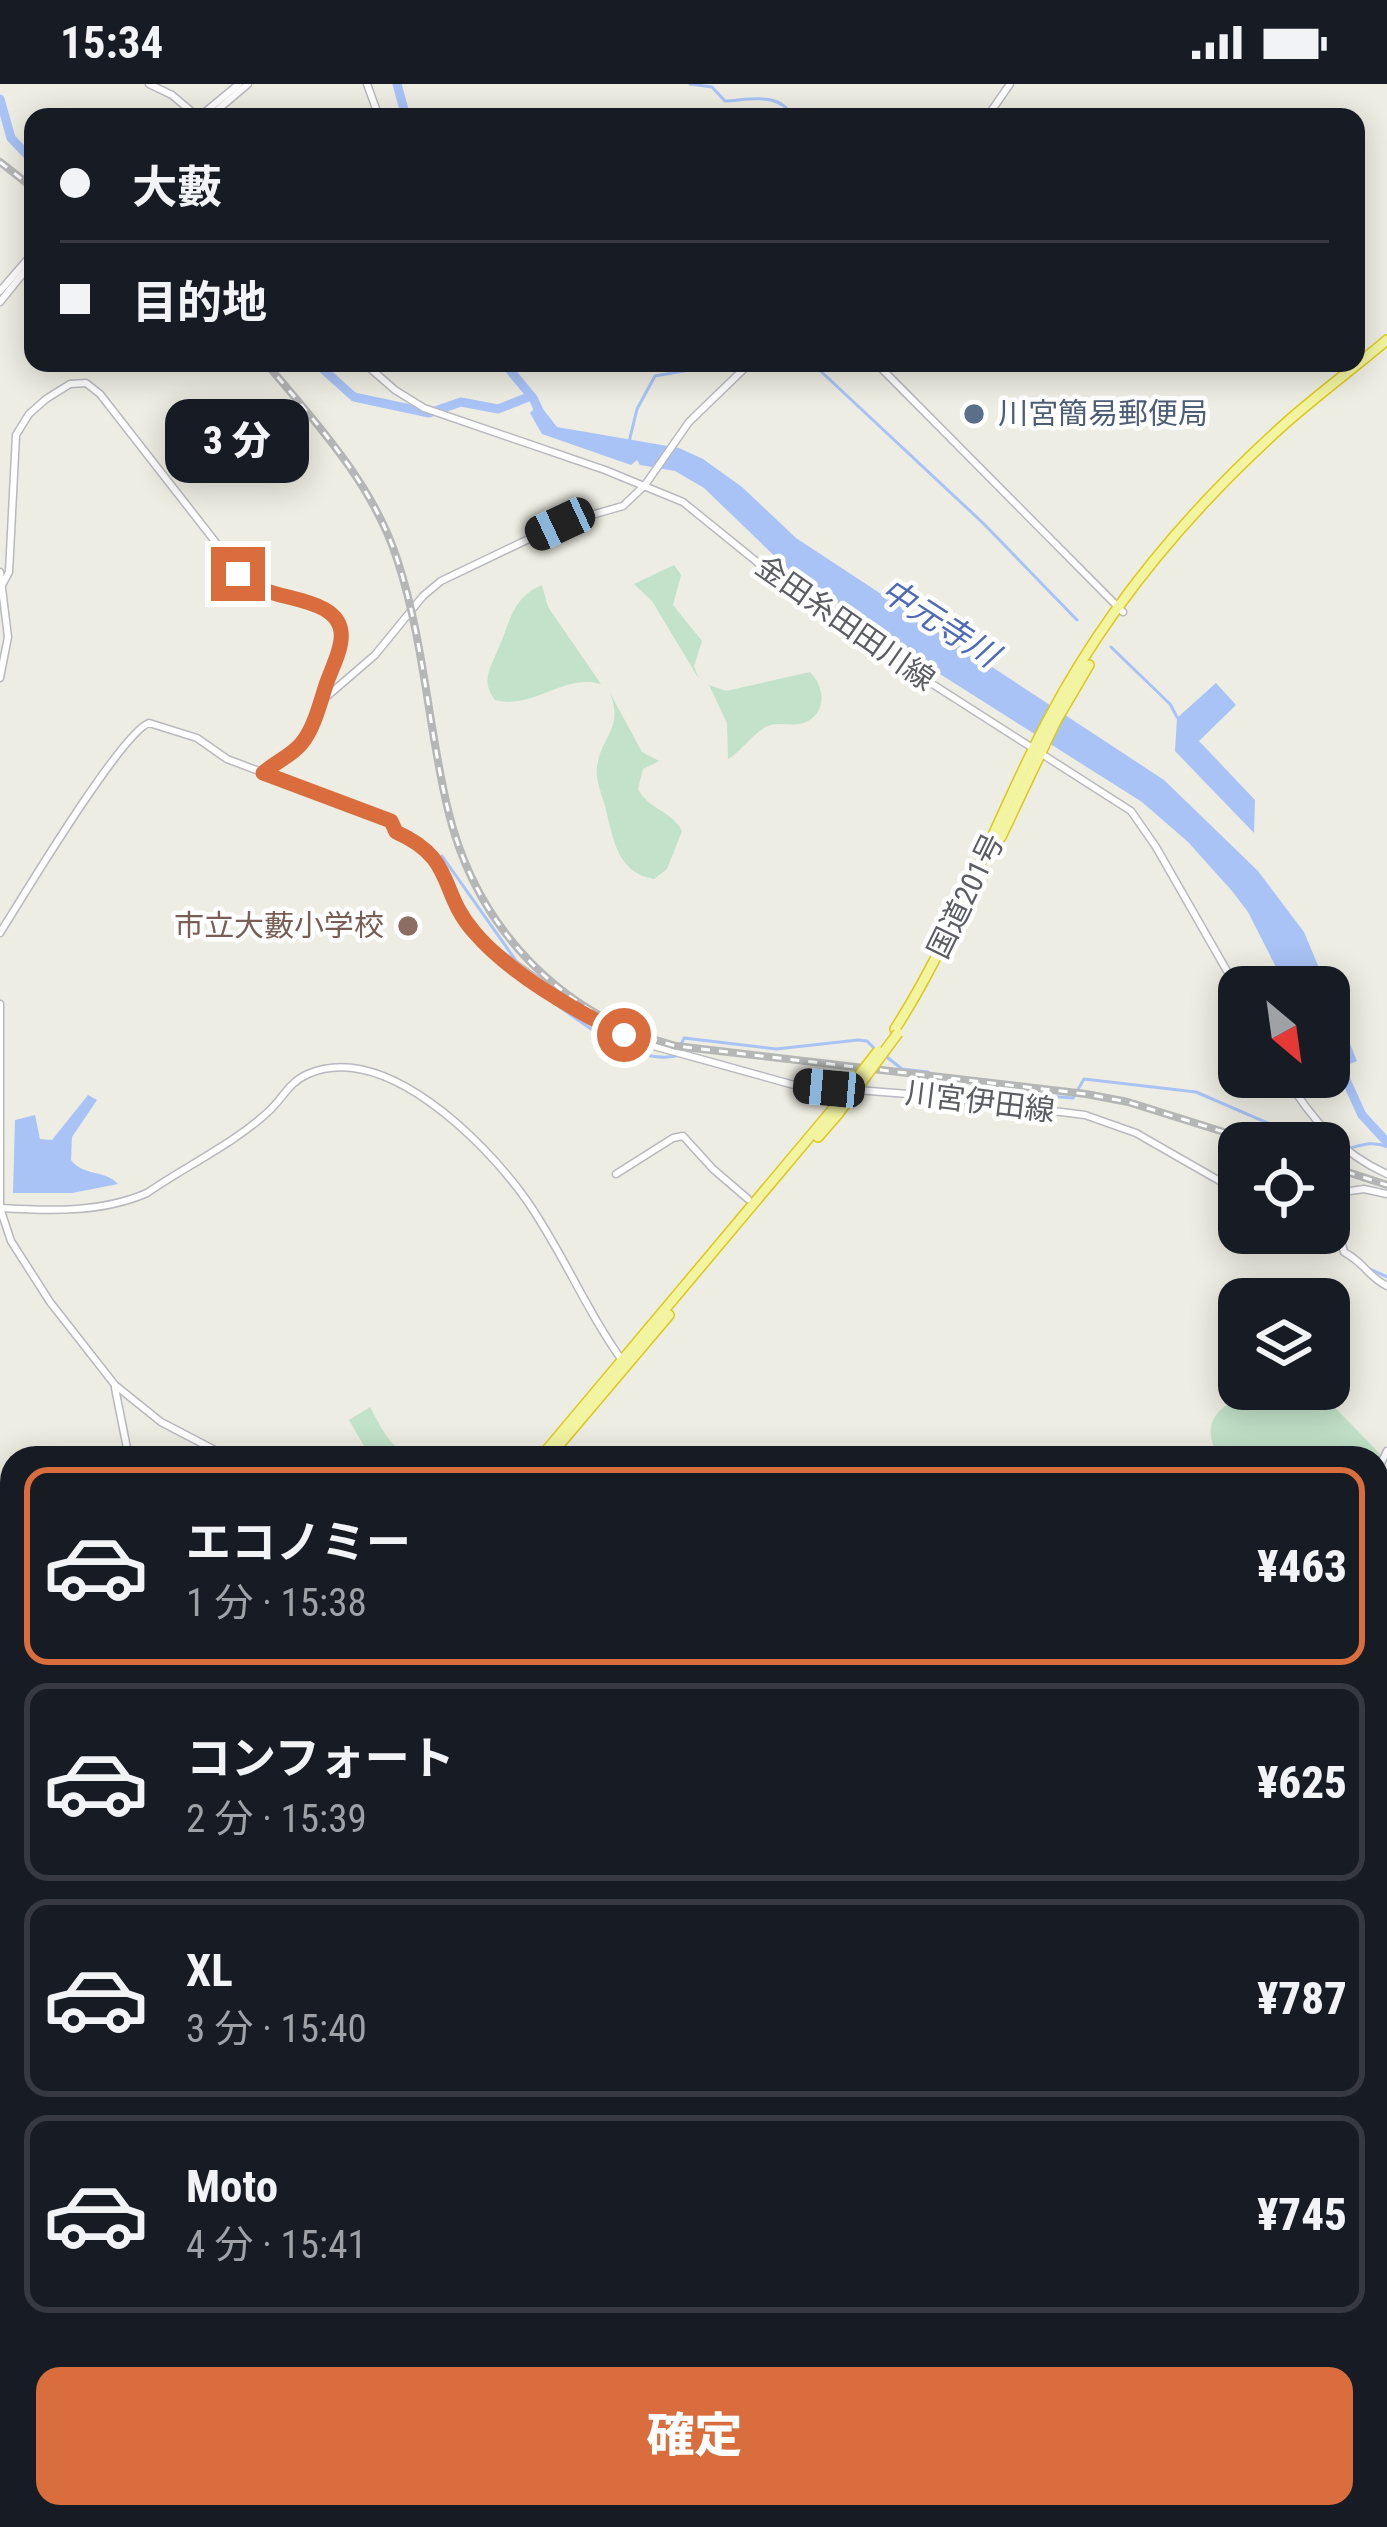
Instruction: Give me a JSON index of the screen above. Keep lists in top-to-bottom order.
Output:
{
  "streets": {
    "highway": ["国道201号"],
    "street": ["金田糸田田川線", "川宮伊田線"]
  },
  "crossings": [
    ["金田糸田田川線", "国道201号"]
  ],
  "water": ["中元寺川"],
  "places": ["川宮簡易郵便局", "市立大藪小学校"],
  "north": "bottom right",
  "page": {
    "status": "15:34",
    "banner": ["大藪", "目的地"],
    "bubble": "3 分",
    "list": [
      {
        "name": "エコノミー",
        "note": "1 分 · 15:38",
        "value": "¥463"
      },
      {
        "name": "コンフォート",
        "note": "2 分 · 15:39",
        "value": "¥625"
      },
      {
        "name": "XL",
        "note": "3 分 · 15:40",
        "value": "¥787"
      },
      {
        "name": "Moto",
        "note": "4 分 · 15:41",
        "value": "¥745"
      }
    ],
    "buttons": "確定"
  }
}
